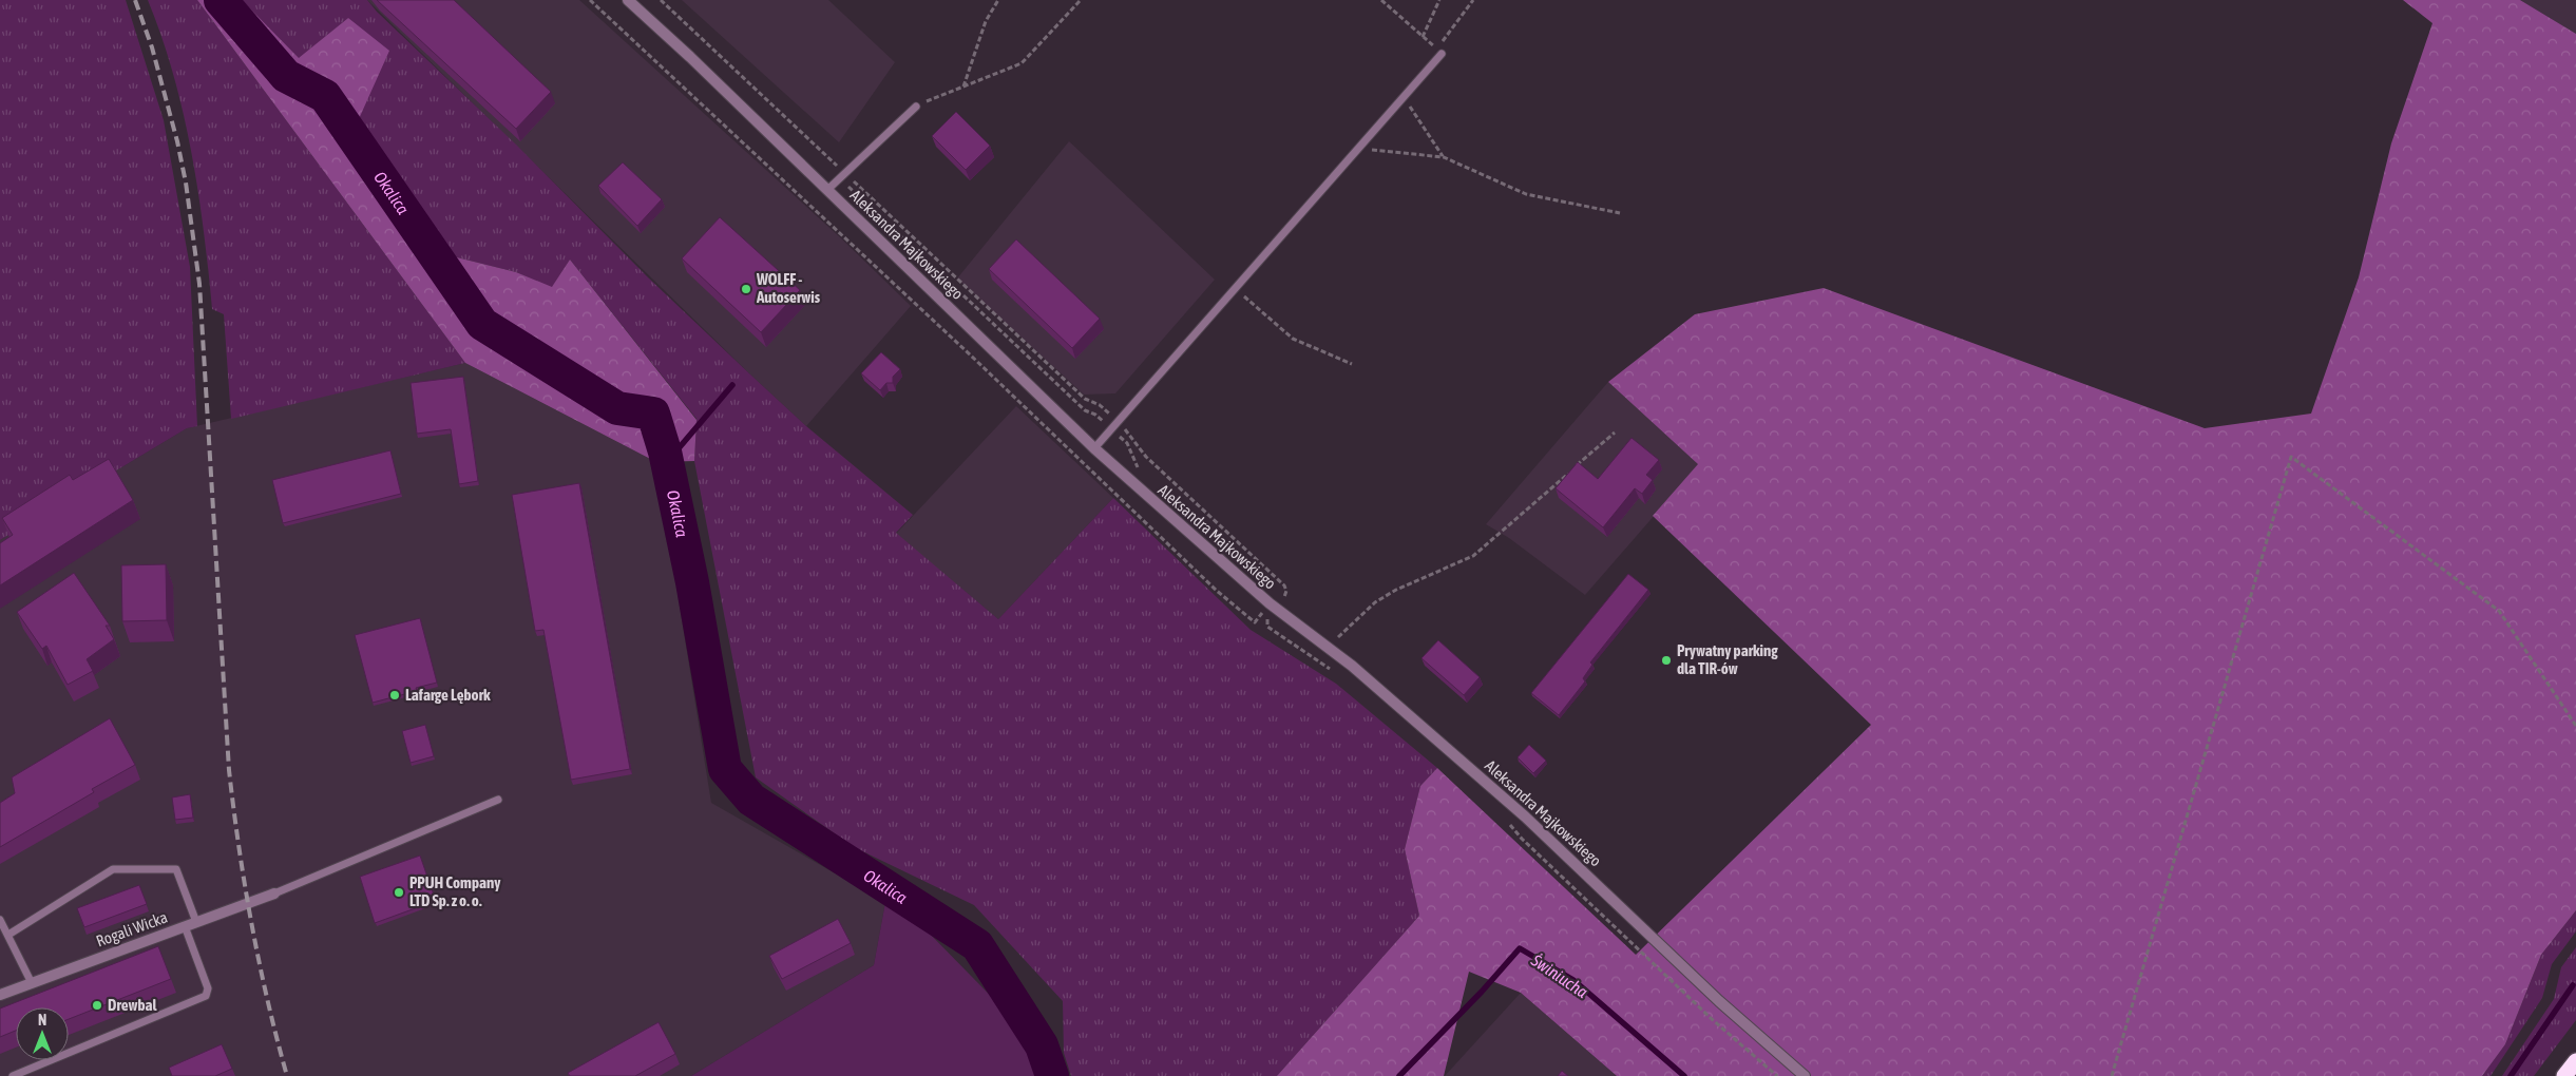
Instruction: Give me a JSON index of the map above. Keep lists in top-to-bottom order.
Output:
{
  "streets": {
    "street": ["Aleksandra Majkowskiego", "Rogali Wicka"]
  },
  "water": ["Okalica", "Świniucha"],
  "places": [
    "WOLFF - Autoserwis",
    "Prywatny parking dla TIR-ów",
    "Lafarge Lębork",
    "PPUH Company LTD Sp. z o. o.",
    "Drewbal"
  ],
  "north": "top"
}
